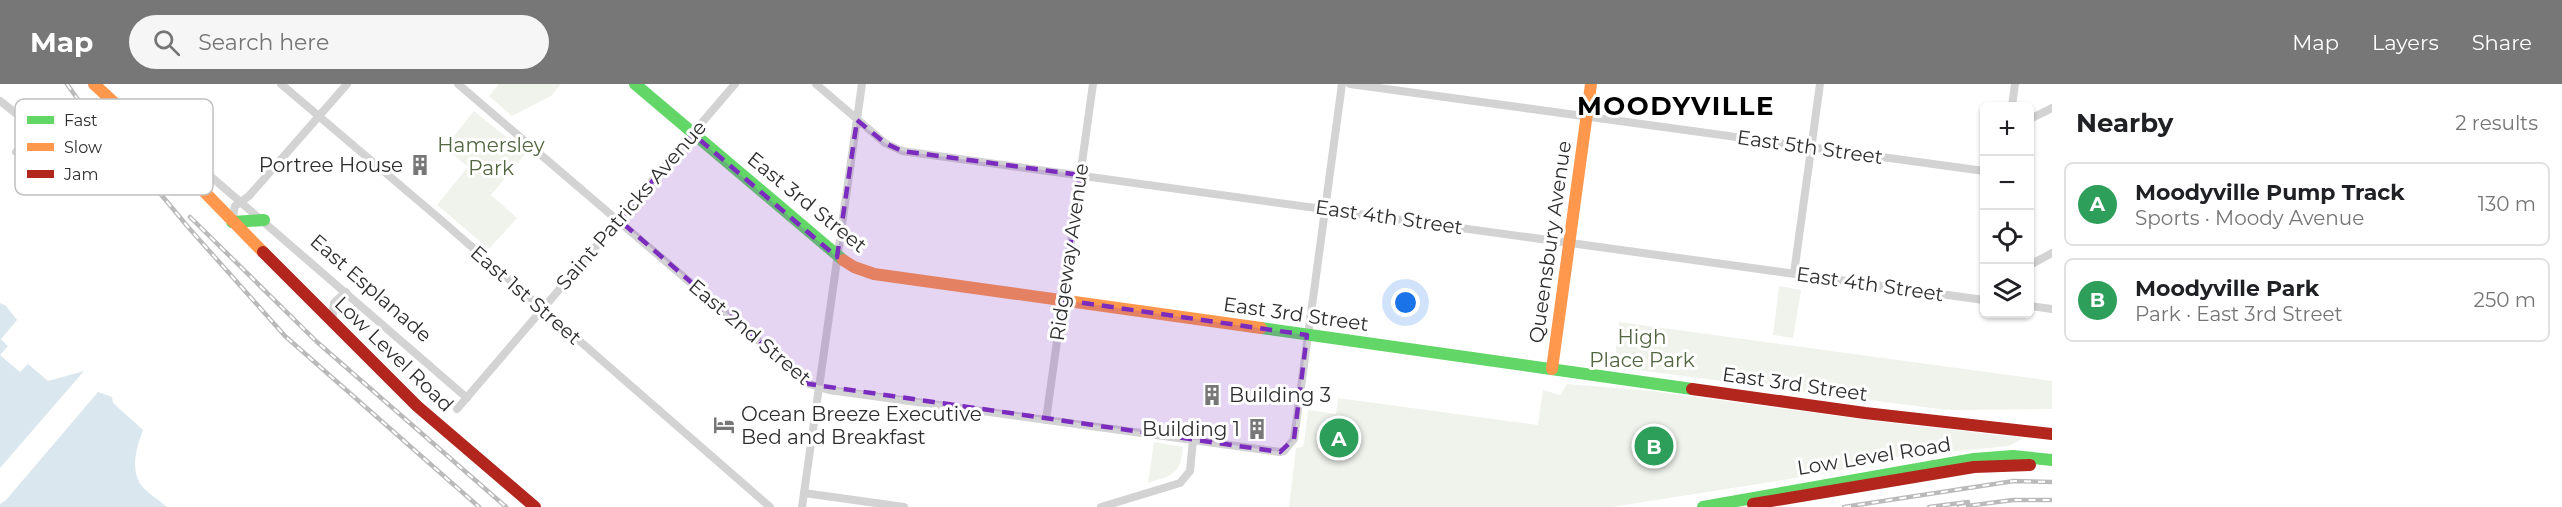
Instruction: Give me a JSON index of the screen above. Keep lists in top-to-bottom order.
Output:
{
  "streets": {
    "street": [
      "East 5th Street",
      "East 3rd Street",
      "Saint Patricks Avenue",
      "East 4th Street",
      "Queensbury Avenue",
      "Ridgeway Avenue",
      "East Esplanade",
      "East 1st Street",
      "East 2nd Street",
      "Low Level Road"
    ]
  },
  "crossings": [
    ["East 5th Street", "Queensbury Avenue"],
    ["East 3rd Street", "Saint Patricks Avenue"],
    ["East 3rd Street", "Queensbury Avenue"],
    ["East 3rd Street", "Ridgeway Avenue"],
    ["East 3rd Street", "East 2nd Street"],
    ["Saint Patricks Avenue", "East Esplanade"],
    ["Saint Patricks Avenue", "East 1st Street"],
    ["Saint Patricks Avenue", "East 2nd Street"],
    ["East 4th Street", "Queensbury Avenue"],
    ["East 4th Street", "Ridgeway Avenue"],
    ["Ridgeway Avenue", "East 2nd Street"],
    ["East Esplanade", "Low Level Road"]
  ],
  "districts": ["MOODYVILLE"],
  "parks": ["Hamersley Park", "High Place Park"],
  "places": {
    "building": ["Portree House", "Building 3", "Building 1"],
    "hotel": ["Ocean Breeze Executive Bed and Breakfast"]
  },
  "legend": ["Fast", "Slow", "Jam"],
  "page": {
    "header": "Map",
    "search": "Search here",
    "nav": ["Map", "Layers", "Share"],
    "heading": ["Nearby", "2 results"],
    "map_buttons": ["+", "−"],
    "list": [
      {
        "mark": "A",
        "name": "Moodyville Pump Track",
        "note": "Sports · Moody Avenue",
        "value": "130 m"
      },
      {
        "mark": "B",
        "name": "Moodyville Park",
        "note": "Park · East 3rd Street",
        "value": "250 m"
      }
    ],
    "pins": ["A", "B"]
  }
}
